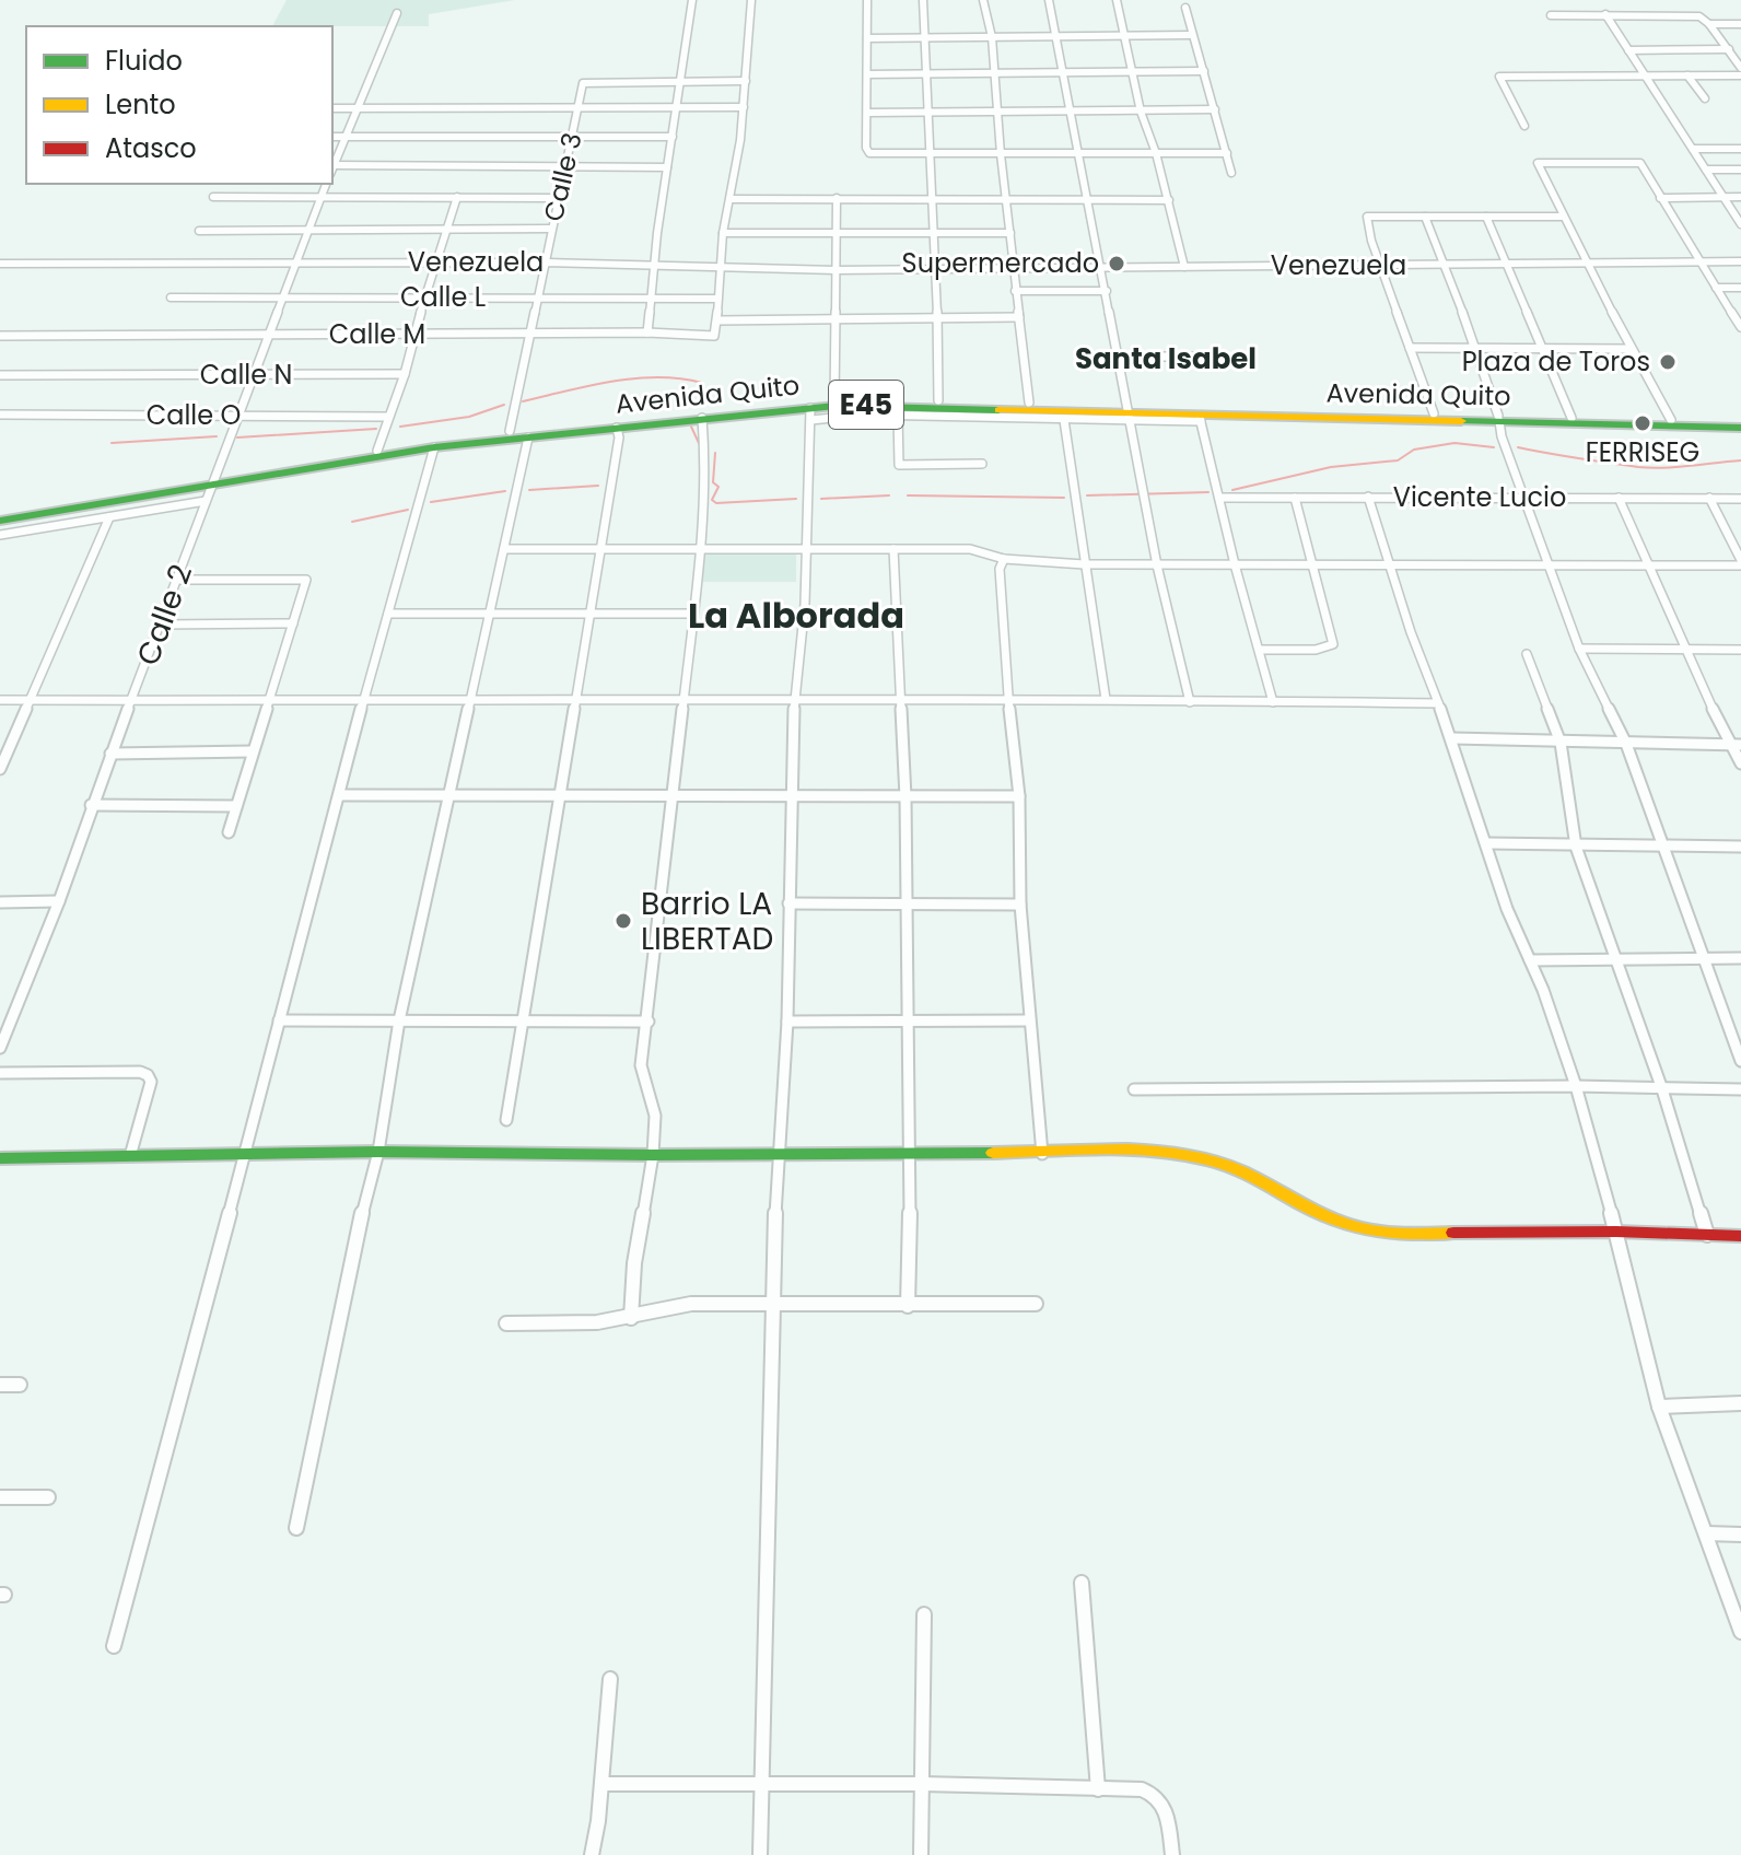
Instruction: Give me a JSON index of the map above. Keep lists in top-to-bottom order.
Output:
{
  "streets": {
    "main road": ["Avenida Quito", "E45"],
    "street": [
      "Calle 3",
      "Venezuela",
      "Calle L",
      "Calle M",
      "Calle N",
      "Calle O",
      "Vicente Lucio",
      "Calle 2"
    ]
  },
  "crossings": [
    ["Calle 3", "Venezuela"],
    ["Calle 3", "Calle L"],
    ["Calle 3", "Calle M"],
    ["Calle 3", "Avenida Quito"],
    ["Venezuela", "Calle 2"],
    ["Calle L", "Calle 2"],
    ["Calle M", "Calle 2"],
    ["Calle N", "Calle 2"],
    ["Avenida Quito", "Calle 2"],
    ["Calle O", "Calle 2"]
  ],
  "districts": ["Santa Isabel", "La Alborada"],
  "places": [
    "Supermercado",
    "Plaza de Toros",
    "FERRISEG",
    "Barrio LA LIBERTAD"
  ],
  "legend": ["Fluido", "Lento", "Atasco"]
}
